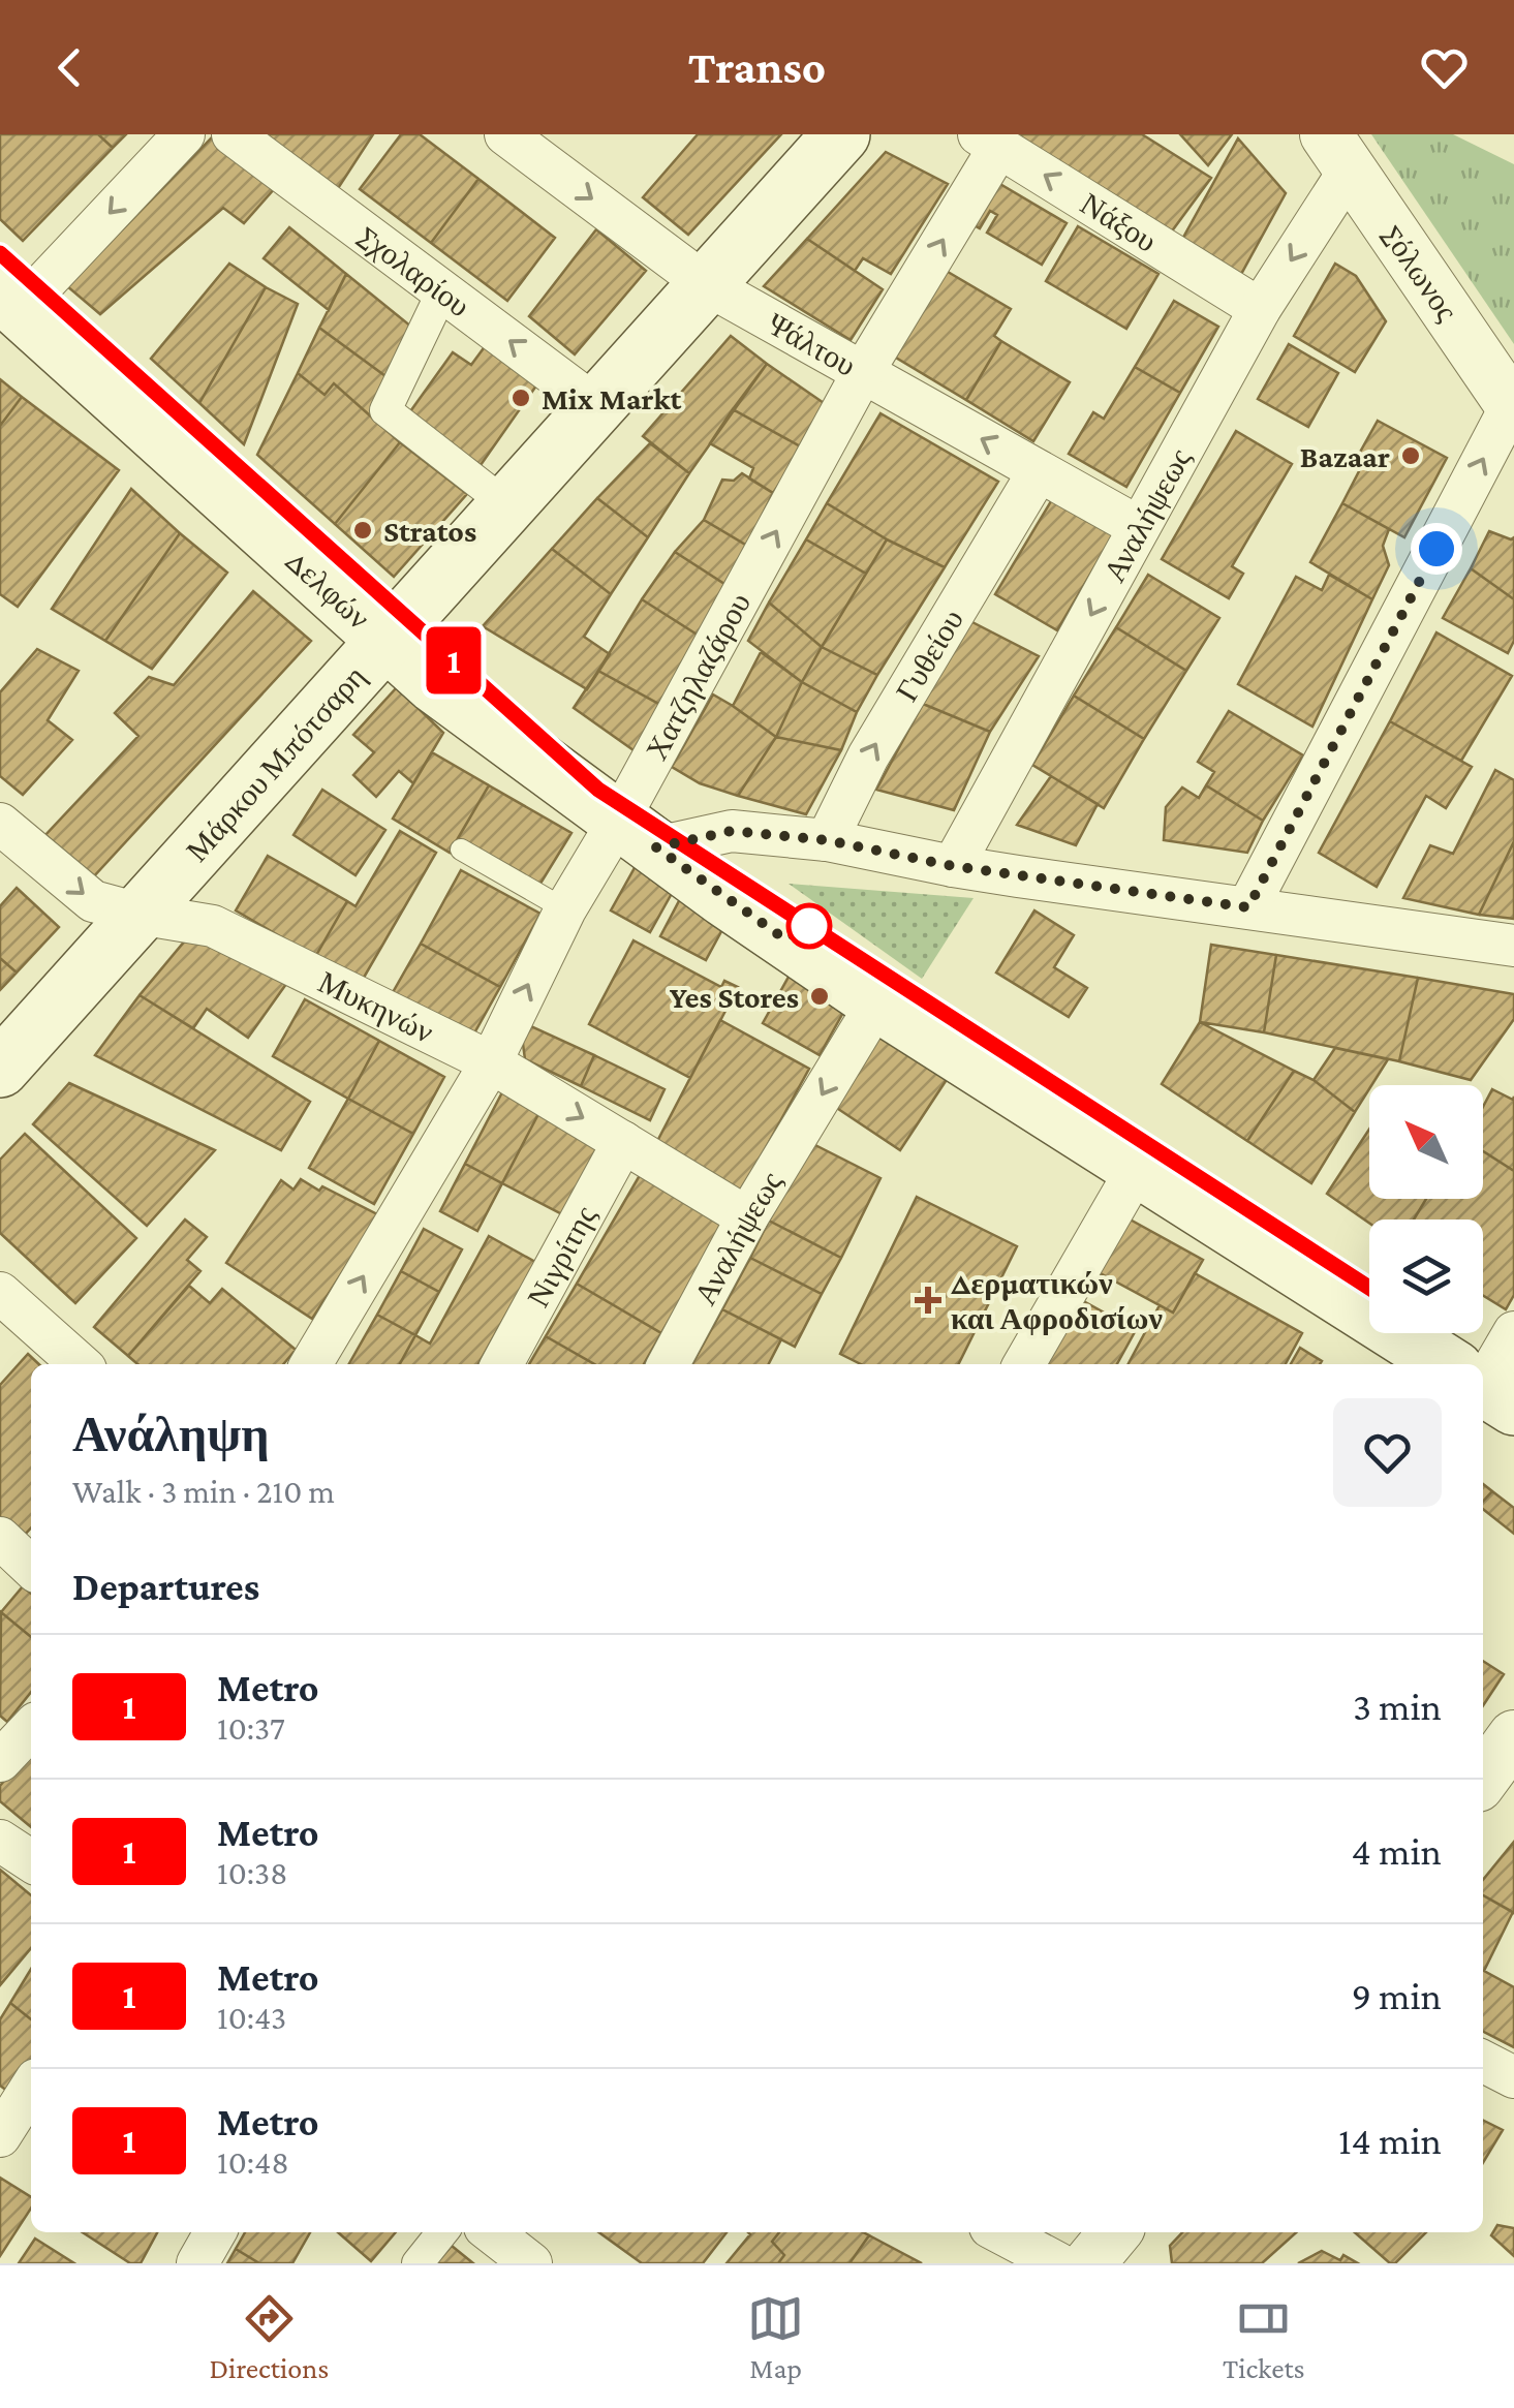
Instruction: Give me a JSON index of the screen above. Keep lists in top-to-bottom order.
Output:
{
  "streets": {
    "main road": ["Δελφών", "Μάρκου Μπότσαρη"],
    "street": [
      "Νάξου",
      "Σχολαρίου",
      "Σόλωνος",
      "Ψάλτου",
      "Αναλήψεως",
      "Γυθείου",
      "Χατζηλαζάρου",
      "Μυκηνών",
      "Νιγρίτης"
    ]
  },
  "crossings": [
    ["Νάξου", "Αναλήψεως"],
    ["Νάξου", "Χατζηλαζάρου"],
    ["Σχολαρίου", "Μάρκου Μπότσαρη"],
    ["Σόλωνος", "Αναλήψεως"],
    ["Ψάλτου", "Αναλήψεως"],
    ["Ψάλτου", "Γυθείου"],
    ["Ψάλτου", "Χατζηλαζάρου"],
    ["Ψάλτου", "Μάρκου Μπότσαρη"],
    ["Αναλήψεως", "Δελφών"],
    ["Αναλήψεως", "Μυκηνών"],
    ["Δελφών", "Χατζηλαζάρου"],
    ["Δελφών", "Μάρκου Μπότσαρη"],
    ["Χατζηλαζάρου", "Μυκηνών"],
    ["Μάρκου Μπότσαρη", "Μυκηνών"],
    ["Μυκηνών", "Νιγρίτης"]
  ],
  "one_way": [
    "Νάξου",
    "Σχολαρίου",
    "Γυθείου",
    "Χατζηλαζάρου",
    "Μυκηνών"
  ],
  "places": {
    "other": [
      "Mix Markt",
      "Bazaar",
      "Stratos",
      "Yes Stores"
    ],
    "health": ["Δερματικών και Αφροδισίων"]
  },
  "lines": ["metro line 1"],
  "north": "top left",
  "page": {
    "header": "Transo",
    "on_map": "1",
    "heading": [
      ["Ανάληψη", "Walk · 3 min · 210 m"],
      "Departures"
    ],
    "list": [
      {
        "mark": "1",
        "name": "Metro",
        "note": "10:37",
        "value": "3 min"
      },
      {
        "mark": "1",
        "name": "Metro",
        "note": "10:38",
        "value": "4 min"
      },
      {
        "mark": "1",
        "name": "Metro",
        "note": "10:43",
        "value": "9 min"
      },
      {
        "mark": "1",
        "name": "Metro",
        "note": "10:48",
        "value": "14 min"
      }
    ],
    "tabs": ["Directions", "Map", "Tickets"]
  }
}
